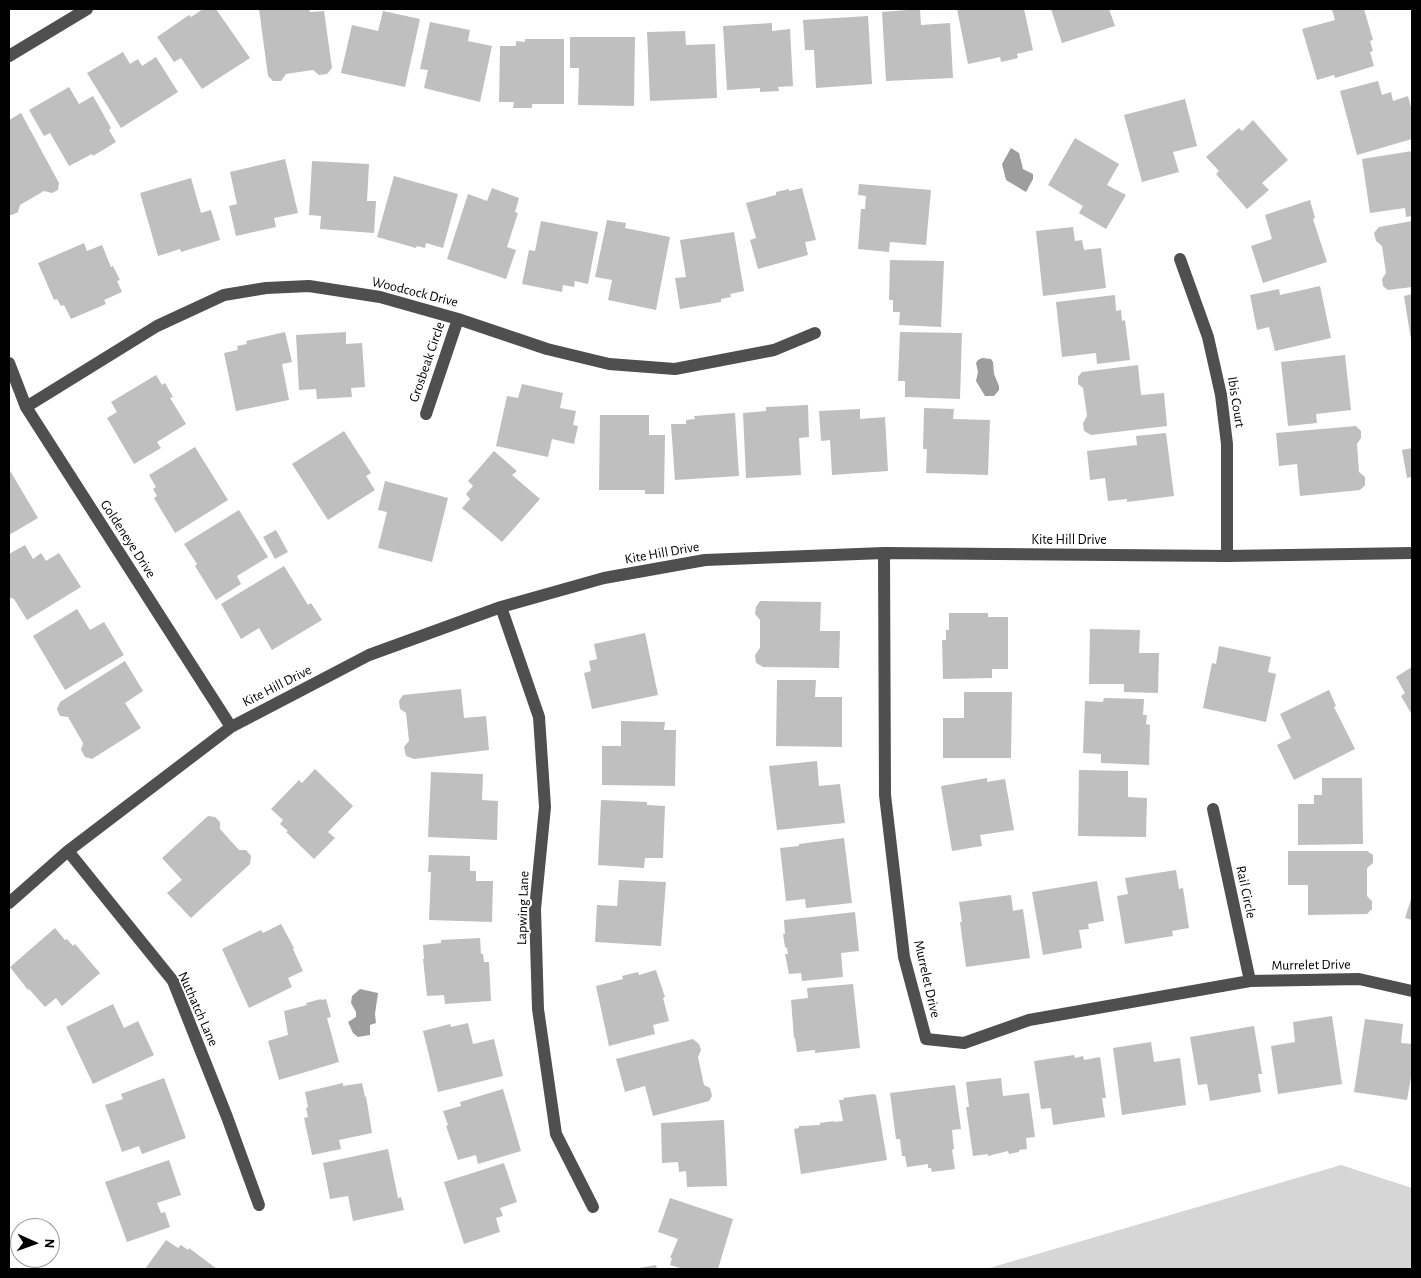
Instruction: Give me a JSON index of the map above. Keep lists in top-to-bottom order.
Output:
{
  "streets": {
    "street": [
      "Woodcock Drive",
      "Grosbeak Circle",
      "Ibis Court",
      "Goldeneye Drive",
      "Kite Hill Drive",
      "Rail Circle",
      "Lapwing Lane",
      "Murrelet Drive",
      "Nuthatch Lane"
    ]
  },
  "crossings": [
    ["Woodcock Drive", "Grosbeak Circle"],
    ["Woodcock Drive", "Goldeneye Drive"],
    ["Ibis Court", "Kite Hill Drive"],
    ["Goldeneye Drive", "Kite Hill Drive"],
    ["Kite Hill Drive", "Lapwing Lane"],
    ["Kite Hill Drive", "Murrelet Drive"],
    ["Kite Hill Drive", "Nuthatch Lane"],
    ["Rail Circle", "Murrelet Drive"]
  ],
  "north": "right"
}
